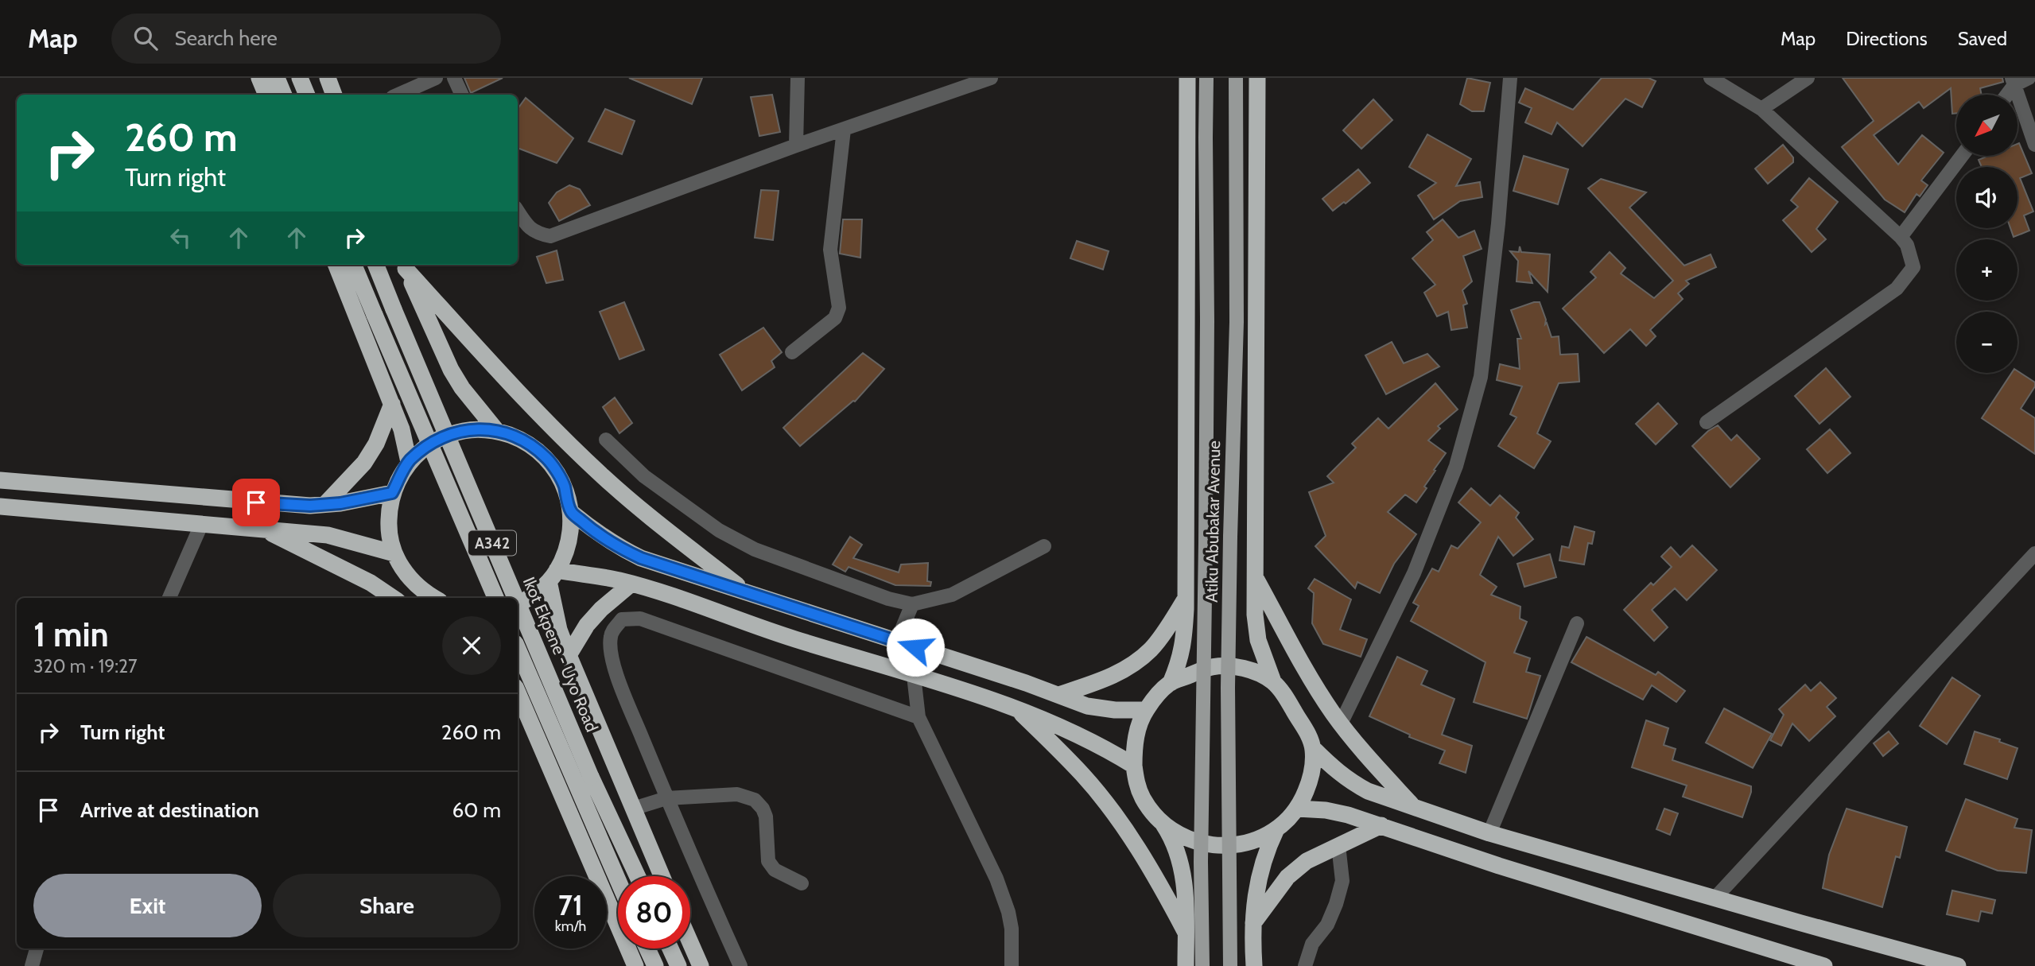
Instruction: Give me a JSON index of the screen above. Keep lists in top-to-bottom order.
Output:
{
  "streets": {
    "highway": ["A342", "Ikot Ekpene - Uyo Road"],
    "main road": ["Atiku Abubakar Avenue"]
  },
  "north": "bottom left",
  "page": {
    "header": "Map",
    "search": "Search here",
    "nav": ["Map", "Directions", "Saved"],
    "map_buttons": ["+", "−"],
    "turn": ["260 m", "Turn right"],
    "heading": ["1 min", "320 m · 19:27"],
    "list": [
      {
        "name": "Turn right",
        "value": "260 m"
      },
      {
        "name": "Arrive at destination",
        "value": "60 m"
      }
    ],
    "buttons": ["Exit", "Share"],
    "speed": "71 km/h",
    "limit": "80"
  }
}
